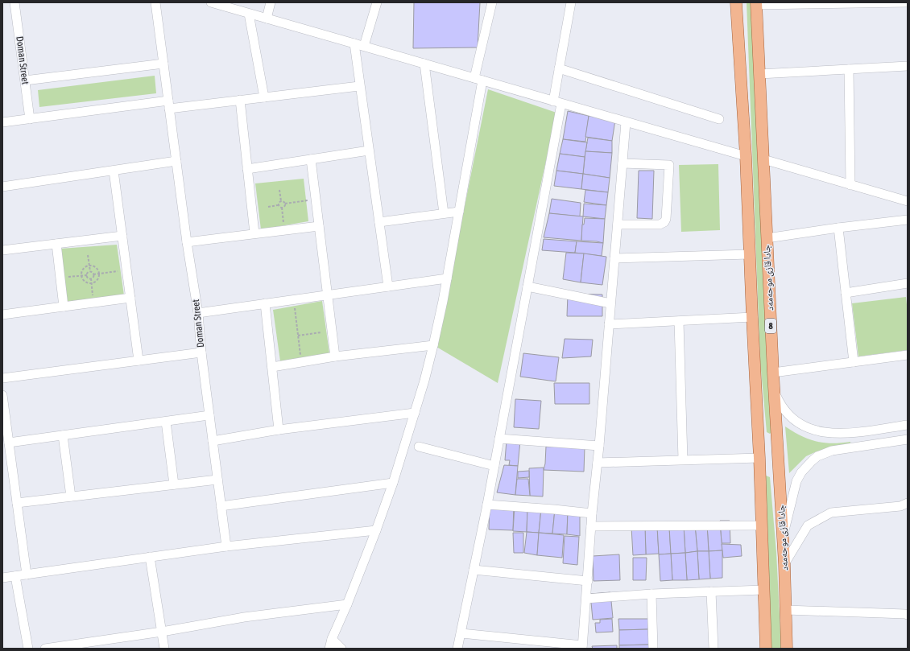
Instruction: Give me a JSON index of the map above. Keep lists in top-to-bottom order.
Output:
{
  "streets": {
    "main road": ["جادا قازی موحەمەد", "8"],
    "street": ["Doman Street"]
  }
}
